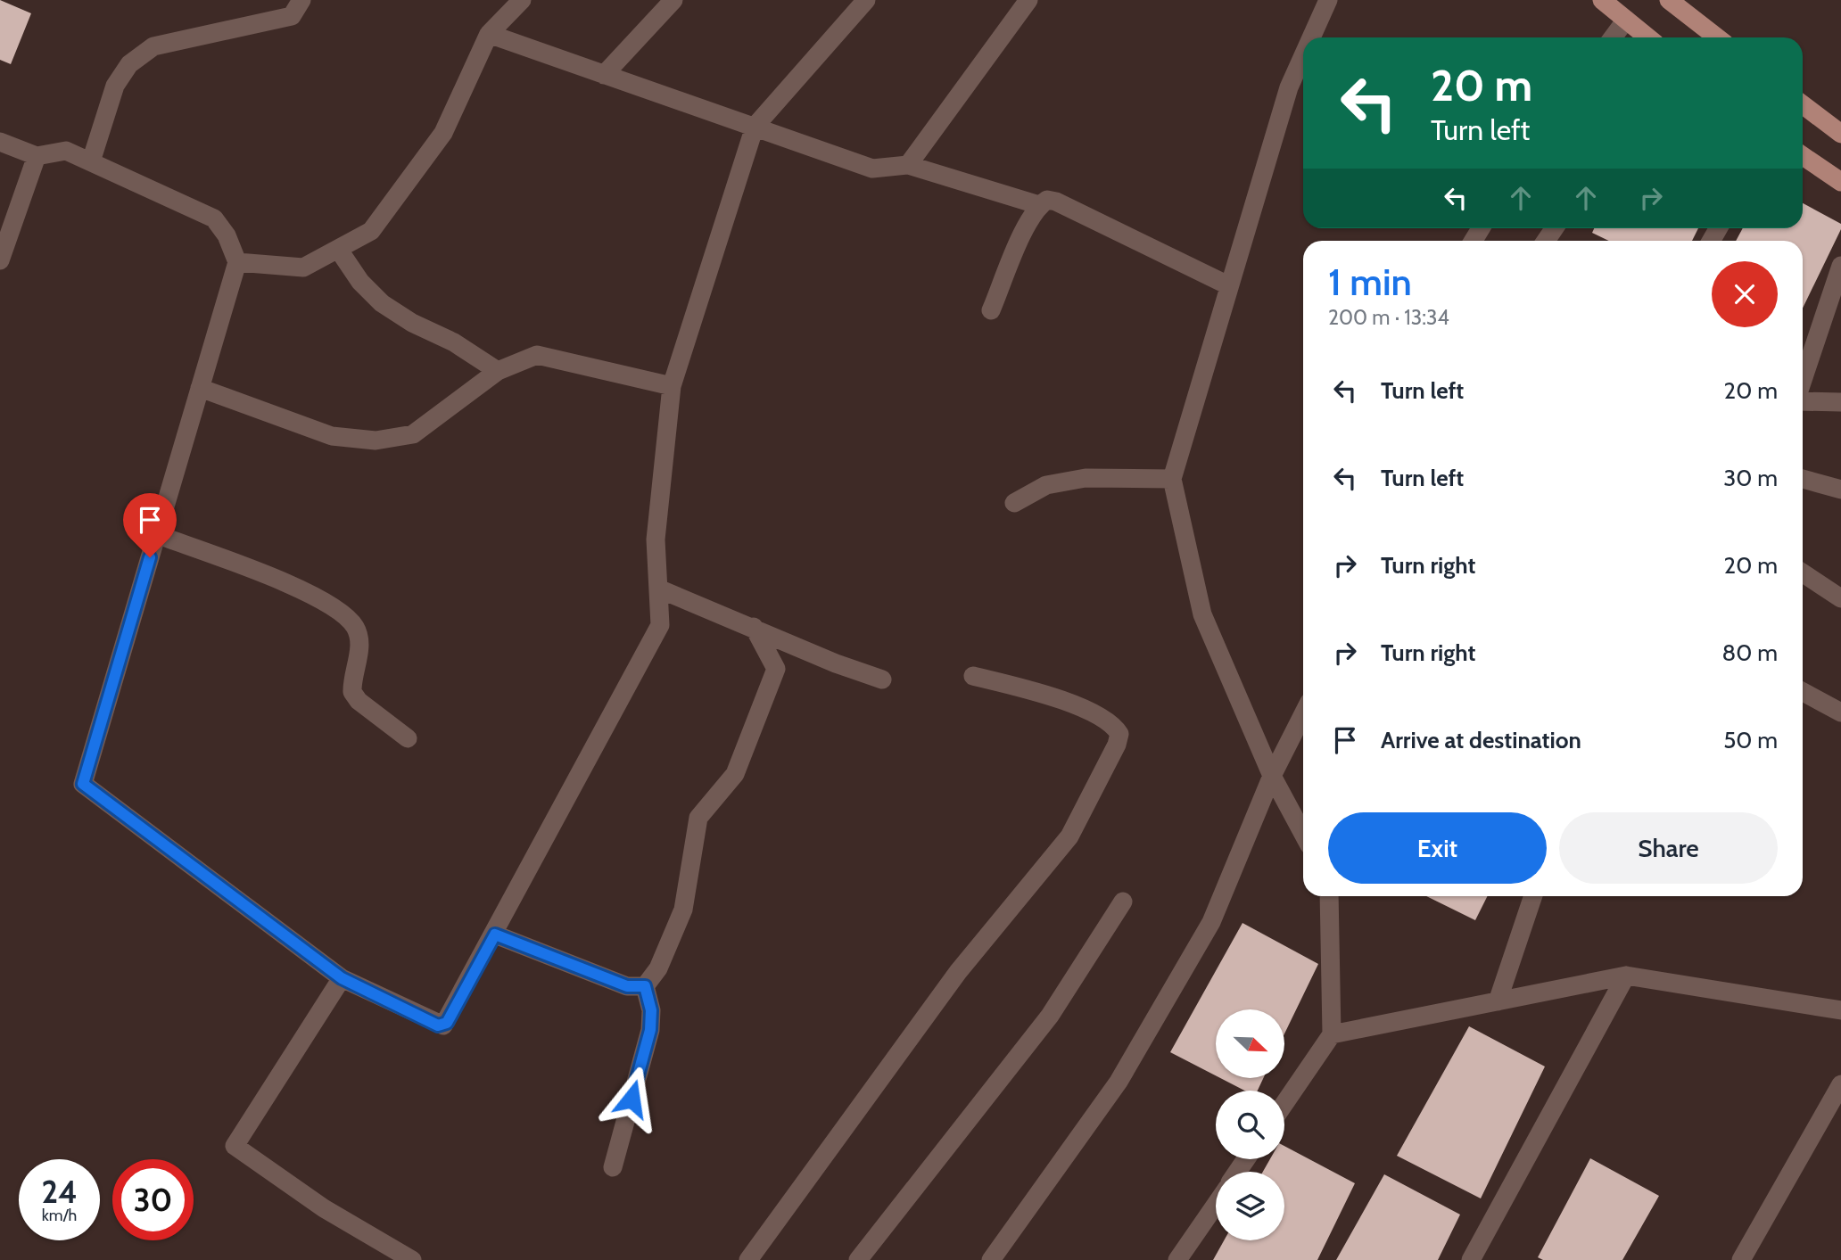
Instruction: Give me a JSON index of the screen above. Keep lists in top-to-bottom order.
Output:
{
  "north": "bottom right",
  "page": {
    "turn": ["20 m", "Turn left"],
    "heading": ["1 min", "200 m · 13:34"],
    "list": [
      {
        "name": "Turn left",
        "value": "20 m"
      },
      {
        "name": "Turn left",
        "value": "30 m"
      },
      {
        "name": "Turn right",
        "value": "20 m"
      },
      {
        "name": "Turn right",
        "value": "80 m"
      },
      {
        "name": "Arrive at destination",
        "value": "50 m"
      }
    ],
    "buttons": ["Exit", "Share"],
    "speed": "24 km/h",
    "limit": "30"
  }
}
